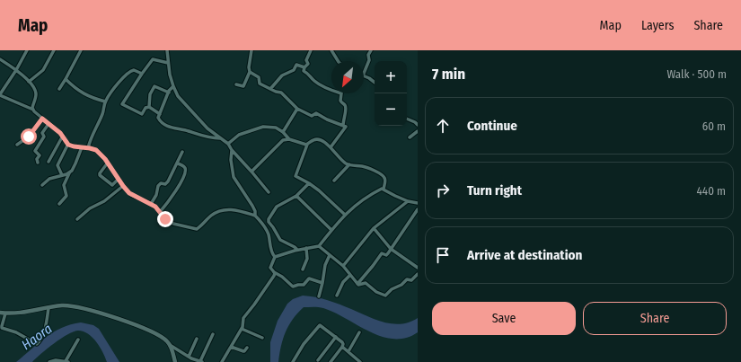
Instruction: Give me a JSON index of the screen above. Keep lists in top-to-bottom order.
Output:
{
  "water": ["Haora"],
  "north": "bottom left",
  "page": {
    "header": "Map",
    "nav": ["Map", "Layers", "Share"],
    "heading": ["7 min", "Walk · 500 m"],
    "map_buttons": ["+", "−"],
    "list": [
      ["Continue", "60 m"],
      ["Turn right", "440 m"],
      "Arrive at destination"
    ],
    "buttons": ["Save", "Share"]
  }
}
